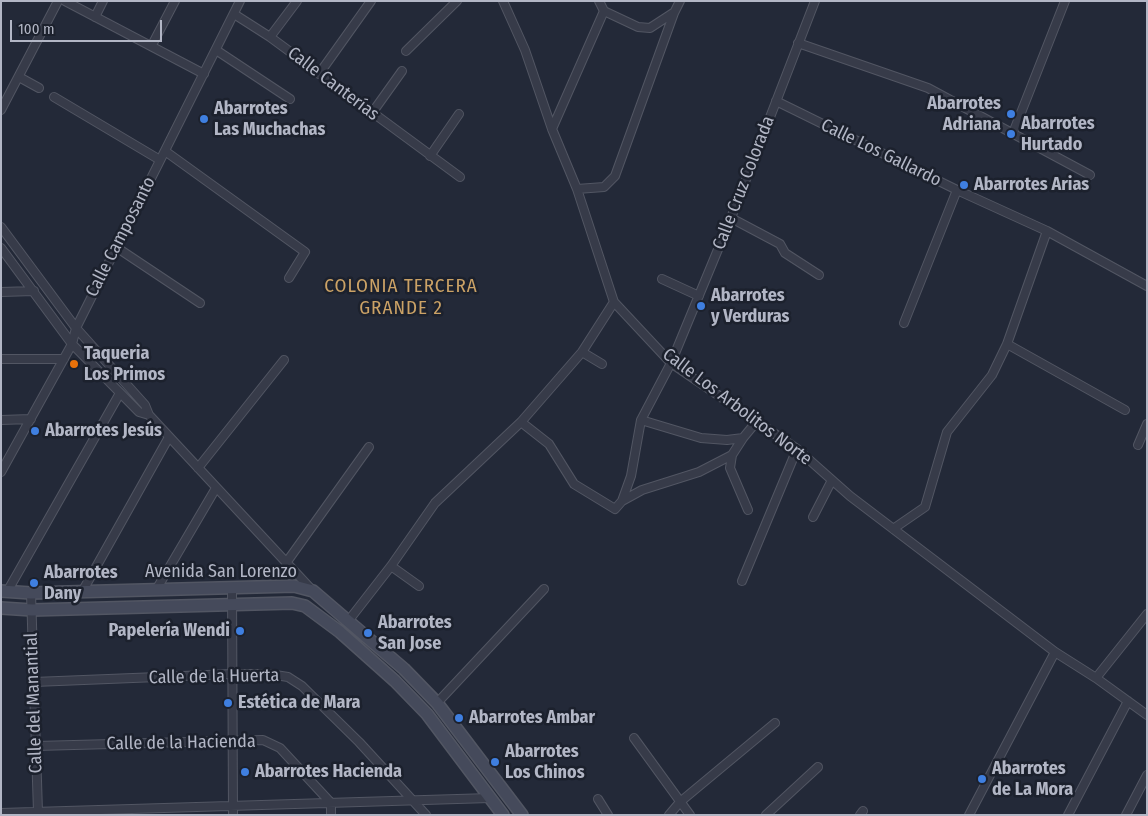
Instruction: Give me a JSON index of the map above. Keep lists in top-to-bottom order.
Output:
{
  "streets": {
    "street": [
      "Calle Canterías",
      "Calle Los Gallardo",
      "Calle Cruz Colorada",
      "Calle Camposanto",
      "Calle Los Arbolitos Norte",
      "Avenida San Lorenzo",
      "Calle de la Huerta",
      "Calle del Manantial",
      "Calle de la Hacienda"
    ]
  },
  "crossings": [
    ["Calle Canterías", "Calle Camposanto"],
    ["Calle Los Gallardo", "Calle Cruz Colorada"],
    ["Calle Cruz Colorada", "Calle Los Arbolitos Norte"],
    ["Avenida San Lorenzo", "Calle del Manantial"],
    ["Calle de la Huerta", "Calle del Manantial"],
    ["Calle del Manantial", "Calle de la Hacienda"]
  ],
  "districts": ["COLONIA TERCERA GRANDE 2"],
  "places": [
    "Abarrotes Adriana",
    "Abarrotes Las Muchachas",
    "Abarrotes Hurtado",
    "Abarrotes Arias",
    "Abarrotes y Verduras",
    "Taqueria Los Primos",
    "Abarrotes Jesús",
    "Abarrotes Dany",
    "Papelería Wendi",
    "Abarrotes San Jose",
    "Estética de Mara",
    "Abarrotes Ambar",
    "Abarrotes Los Chinos",
    "Abarrotes Hacienda",
    "Abarrotes de La Mora"
  ],
  "scale_bar": "100 m"
}
